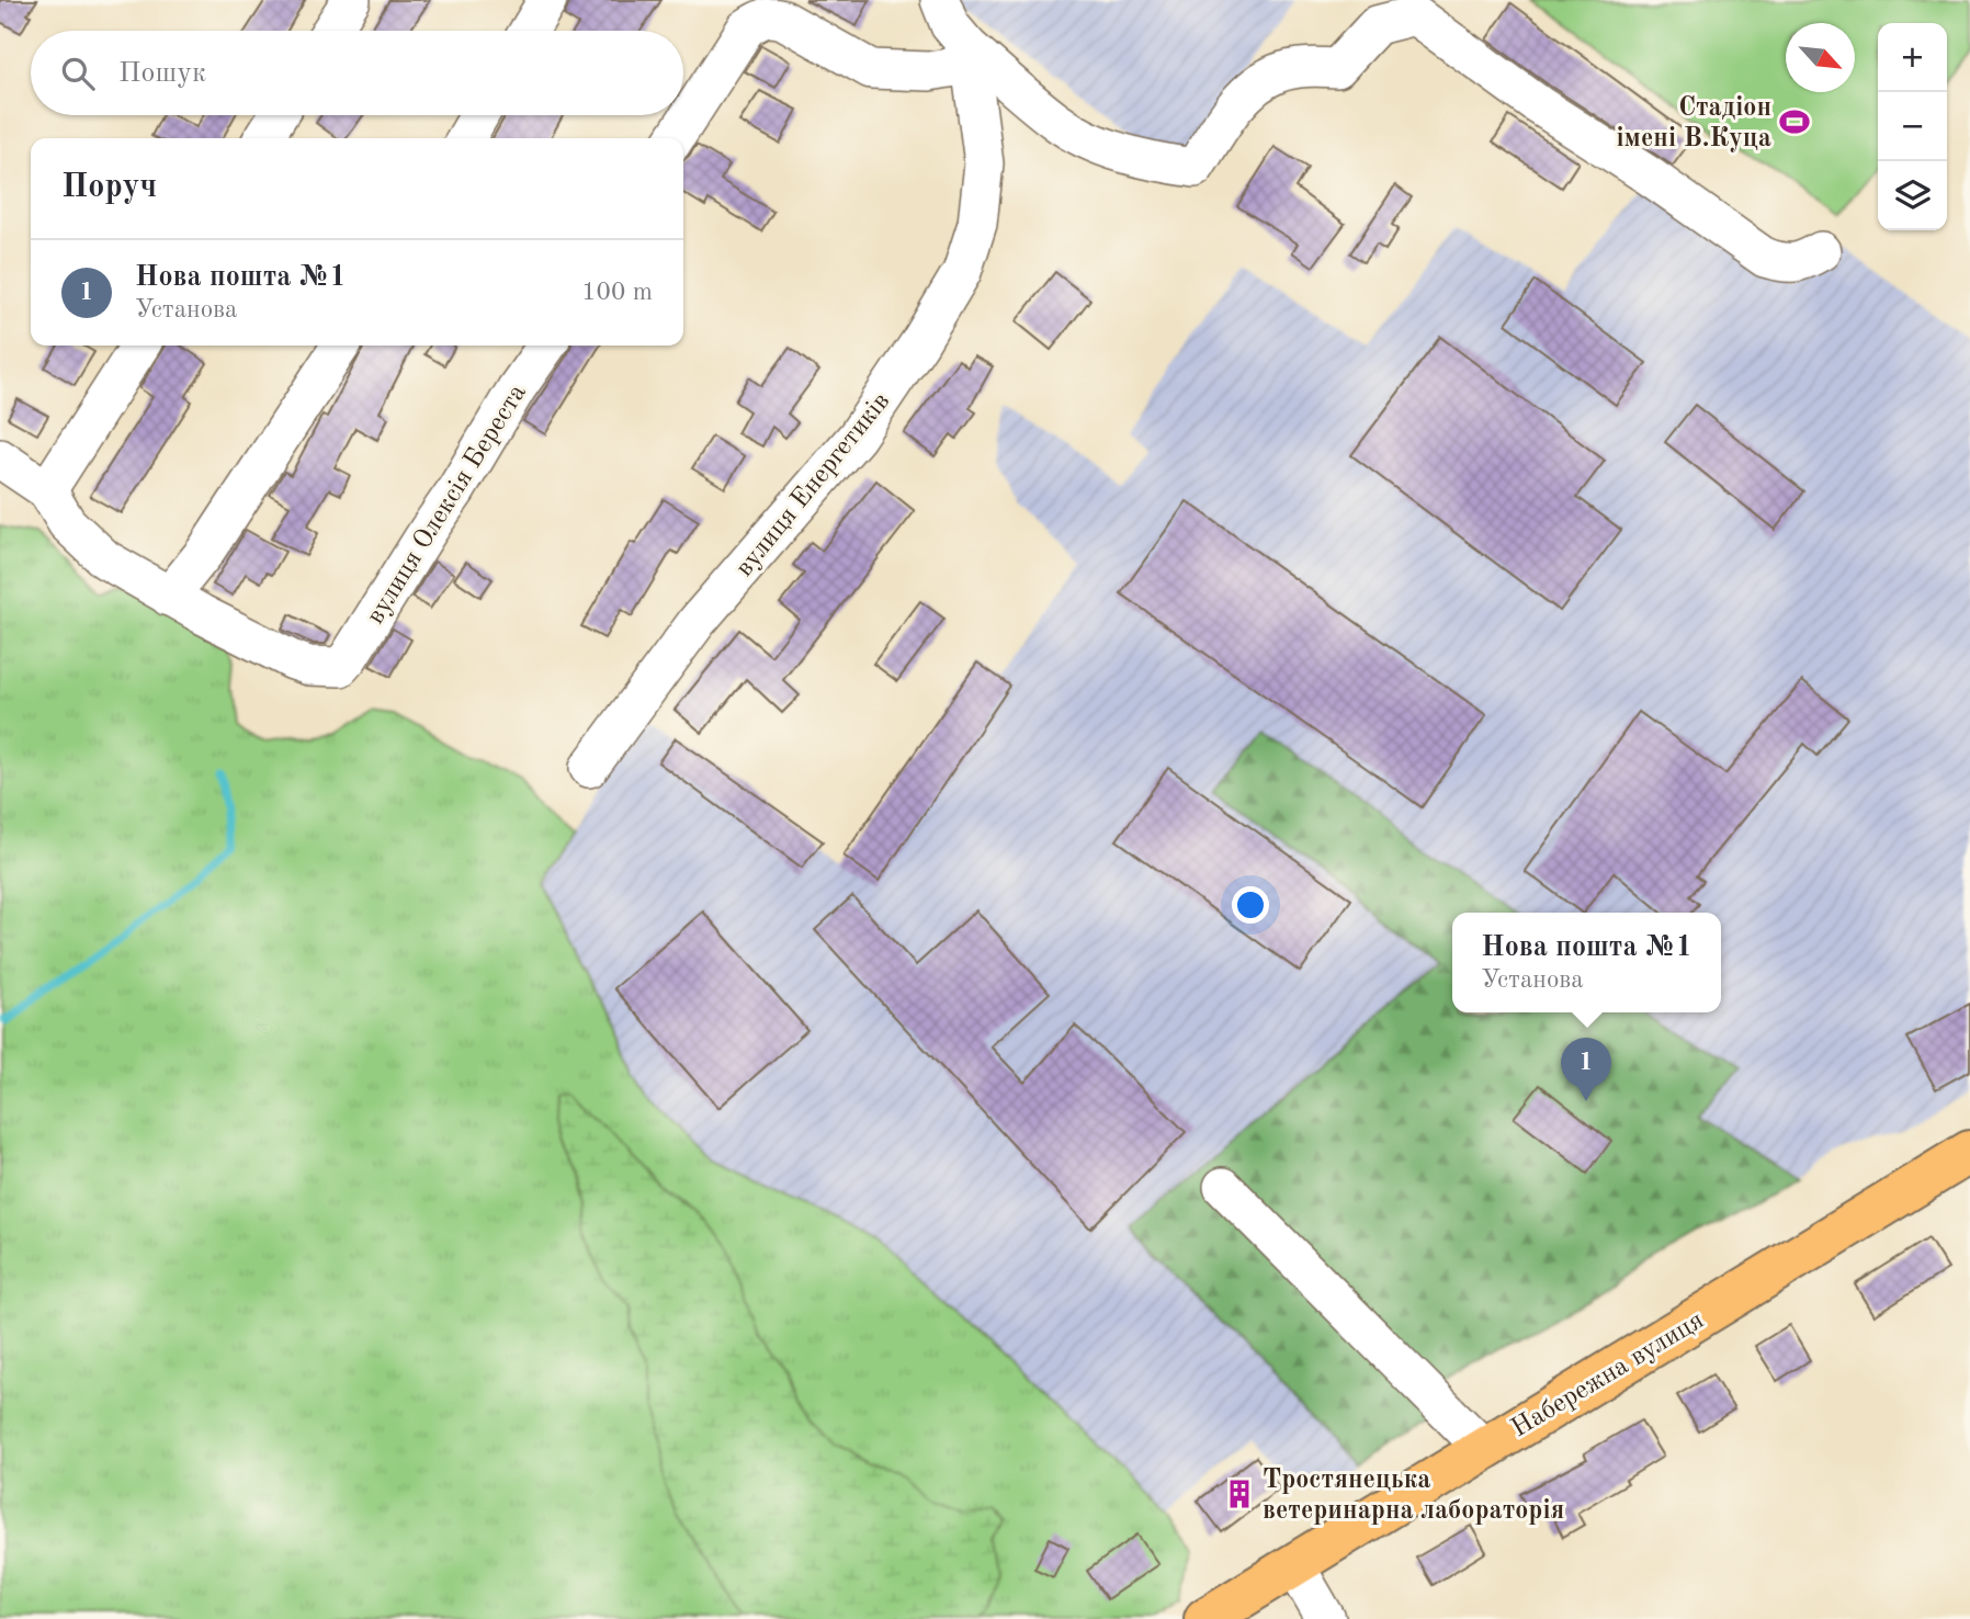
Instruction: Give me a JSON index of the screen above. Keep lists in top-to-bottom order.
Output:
{
  "streets": {
    "main road": ["Набережна вулиця"],
    "street": ["вулиця Енергетиків", "вулиця Олексія Береста"]
  },
  "places": {
    "sports": ["Стадіон імені В.Куца"],
    "building": ["Тростянецька ветеринарна лабораторія"]
  },
  "north": "bottom right",
  "page": {
    "map_buttons": ["+", "−"],
    "search": "Пошук",
    "heading": "Поруч",
    "list": [
      {
        "mark": "1",
        "name": "Нова пошта №1",
        "note": "Установа",
        "value": "100 m"
      }
    ],
    "popup": ["Нова пошта №1", "Установа"],
    "pins": "1"
  }
}
